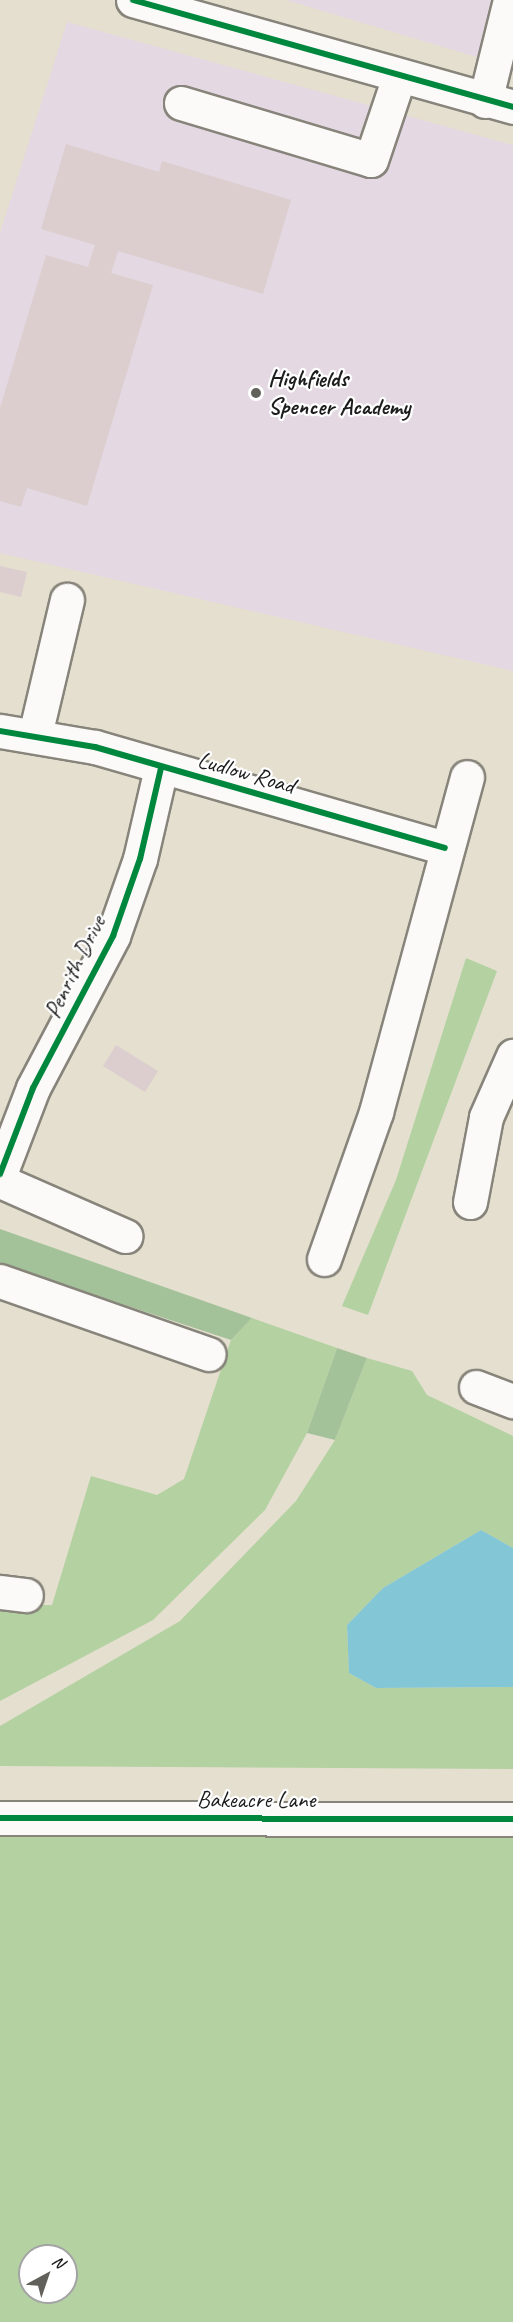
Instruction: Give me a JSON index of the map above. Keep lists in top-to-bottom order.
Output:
{
  "streets": {
    "street": ["Ludlow Road", "Penrith Drive", "Bakeacre Lane"]
  },
  "crossings": [
    ["Ludlow Road", "Penrith Drive"]
  ],
  "places": ["Highfields Spencer Academy"],
  "north": "top right"
}
